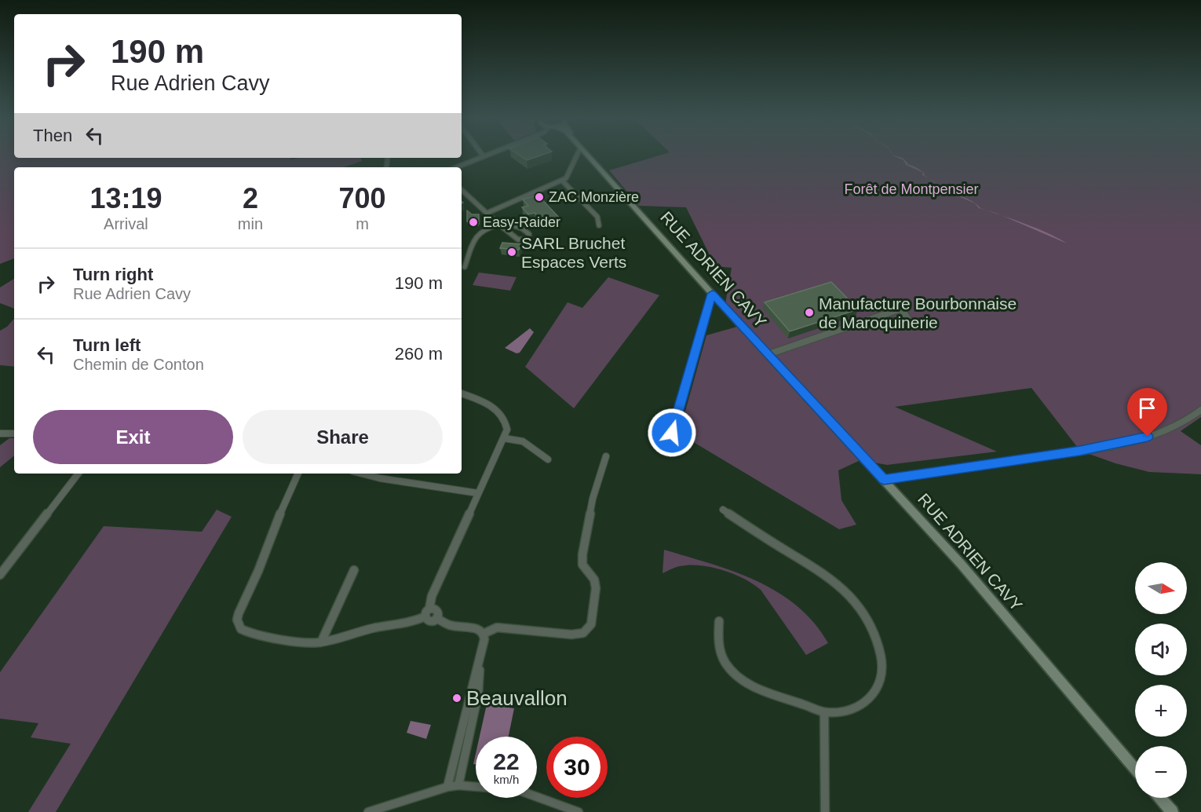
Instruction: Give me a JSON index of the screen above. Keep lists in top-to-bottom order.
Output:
{
  "streets": {
    "main road": ["RUE ADRIEN CAVY"]
  },
  "parks": ["Forêt de Montpensier"],
  "places": [
    "ZAC Monzière",
    "Easy-Raider",
    "SARL Bruchet Espaces Verts",
    "Manufacture Bourbonnaise de Maroquinerie",
    "Beauvallon"
  ],
  "north": "right",
  "page": {
    "turn": ["190 m", "Rue Adrien Cavy"],
    "then": "Then",
    "eta": [
      "13:19",
      "Arrival",
      "2",
      "min",
      "700",
      "m"
    ],
    "list": [
      {
        "name": "Turn right",
        "note": "Rue Adrien Cavy",
        "value": "190 m"
      },
      {
        "name": "Turn left",
        "note": "Chemin de Conton",
        "value": "260 m"
      }
    ],
    "buttons": ["Exit", "Share"],
    "map_buttons": ["+", "−"],
    "speed": "22 km/h",
    "limit": "30"
  }
}
